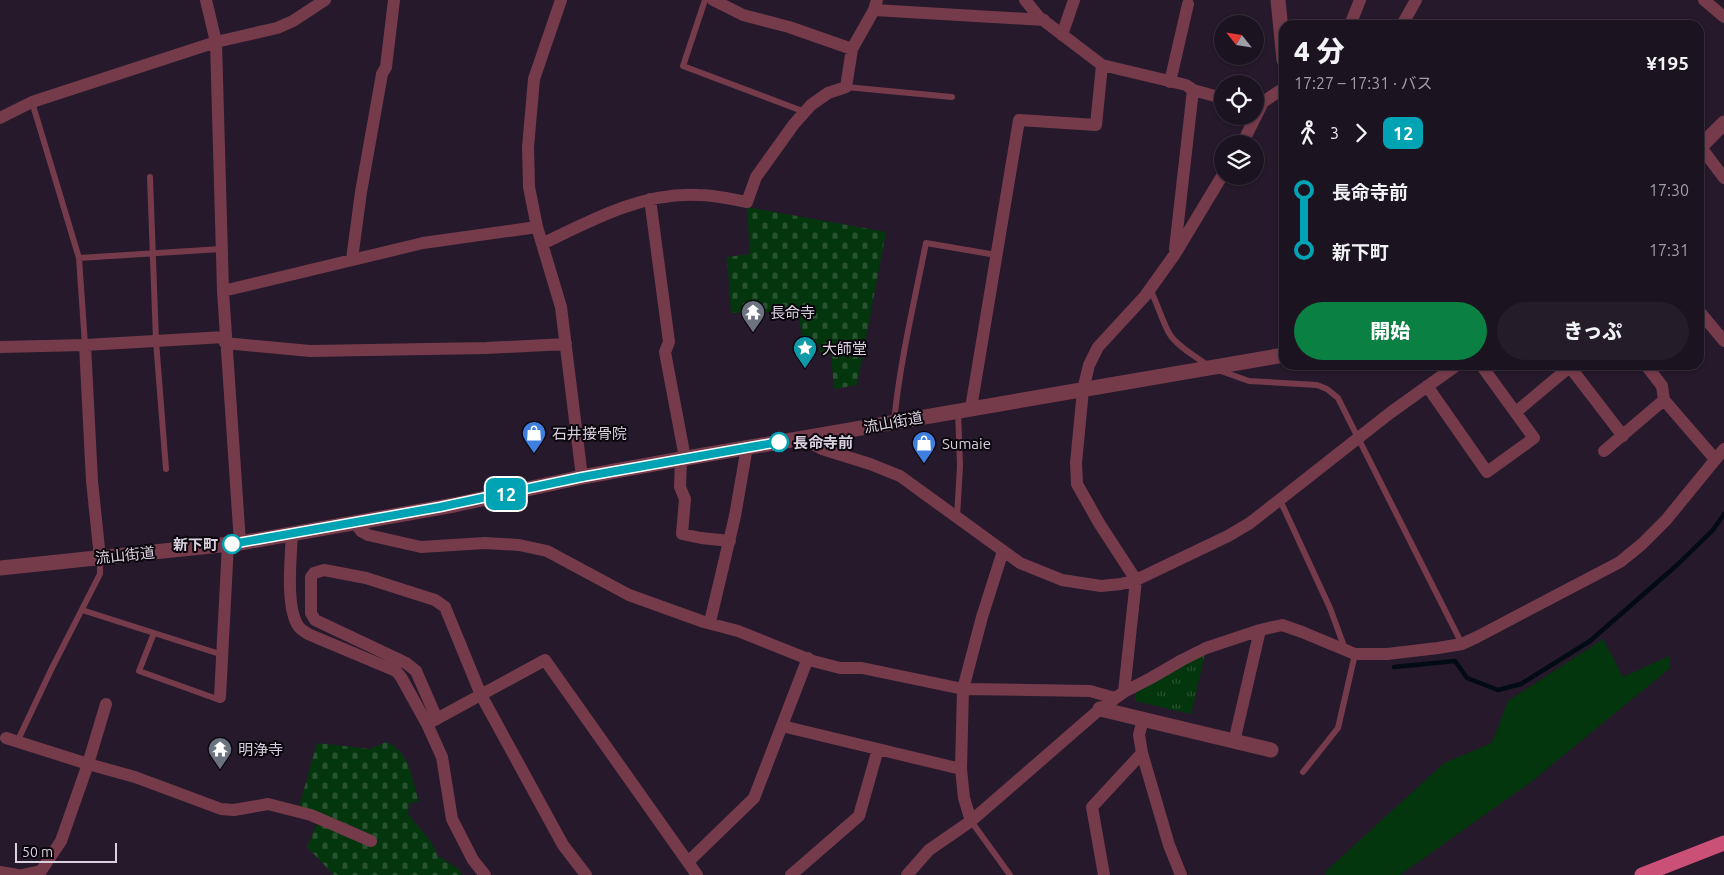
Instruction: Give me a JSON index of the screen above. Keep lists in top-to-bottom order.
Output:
{
  "streets": {
    "street": ["流山街道"]
  },
  "places": {
    "temple": ["長命寺", "明浄寺"],
    "place": ["大師堂"],
    "other": ["長命寺前", "新下町"],
    "shop": ["石井接骨院", "Sumaie"]
  },
  "lines": ["bus line 12"],
  "scale_bar": "50 m",
  "north": "top left",
  "page": {
    "on_map": "12",
    "heading": ["4 分", "17:27 – 17:31 · バス", "¥195"],
    "legs": ["3", "12"],
    "list": [
      {
        "name": "長命寺前",
        "value": "17:30"
      },
      {
        "name": "新下町",
        "value": "17:31"
      }
    ],
    "buttons": ["開始", "きっぷ"],
    "scale": "50 m"
  }
}
